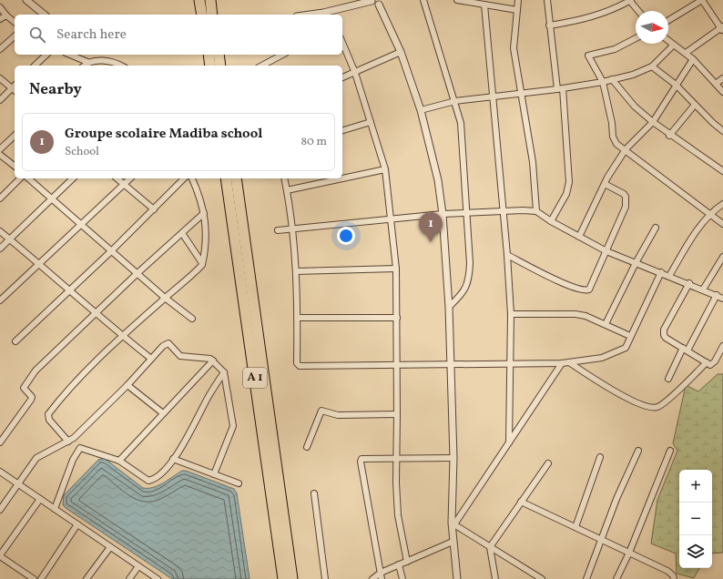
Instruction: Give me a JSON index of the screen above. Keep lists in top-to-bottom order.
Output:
{
  "streets": {
    "highway": ["A 1"]
  },
  "north": "right",
  "page": {
    "search": "Search here",
    "heading": "Nearby",
    "list": [
      {
        "mark": "1",
        "name": "Groupe scolaire Madiba school",
        "note": "School",
        "value": "80 m"
      }
    ],
    "pins": "1",
    "map_buttons": ["+", "−"]
  }
}
